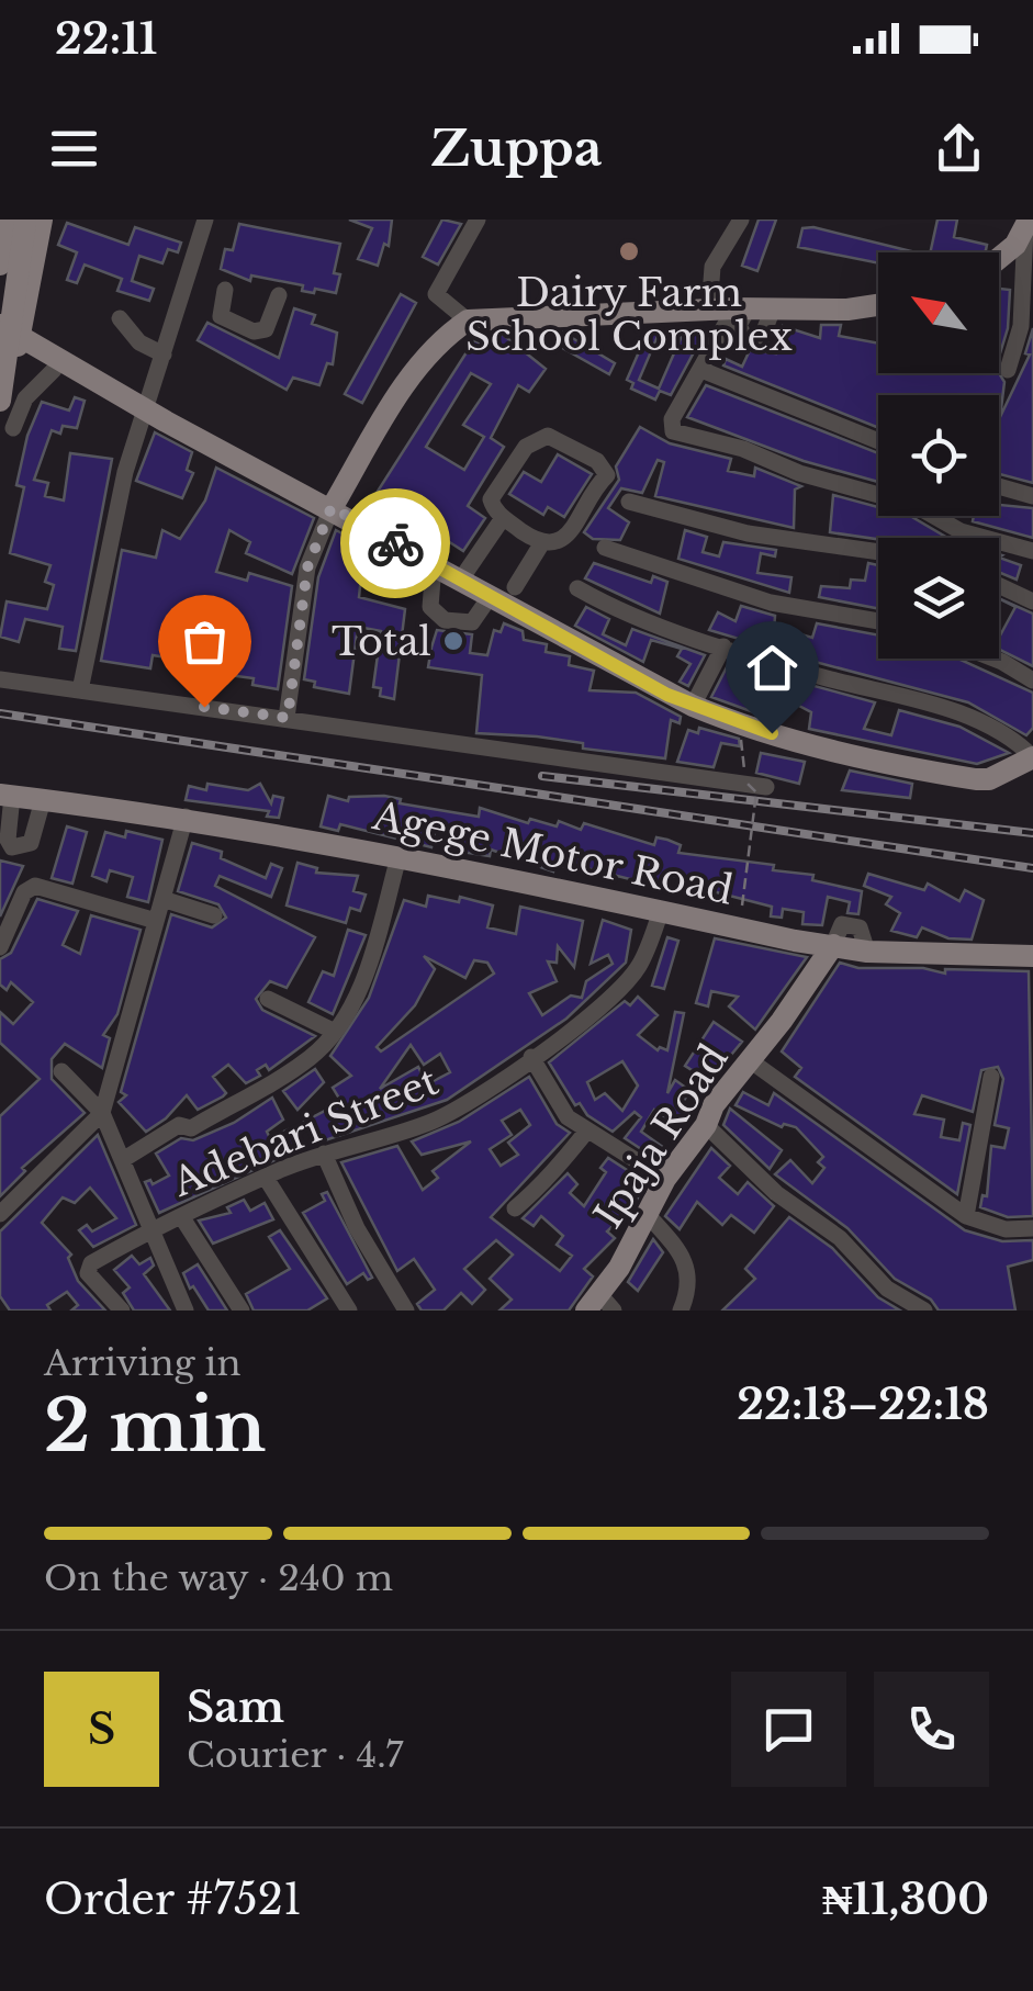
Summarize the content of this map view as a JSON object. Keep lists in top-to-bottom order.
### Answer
{
  "streets": {
    "main road": ["Agege Motor Road", "Ipaja Road"],
    "street": ["Adebari Street"]
  },
  "crossings": [
    ["Agege Motor Road", "Adebari Street"],
    ["Agege Motor Road", "Ipaja Road"]
  ],
  "places": ["Dairy Farm School Complex", "Total"],
  "north": "top left",
  "page": {
    "status": "22:11",
    "header": "Zuppa",
    "heading": ["2 min", "Arriving in", "22:13–22:18"],
    "panel": [
      "Sam",
      "Courier · 4.7",
      "Order #7521",
      "₦11,300"
    ],
    "bar": "On the way · 240 m",
    "round": "S"
  }
}
